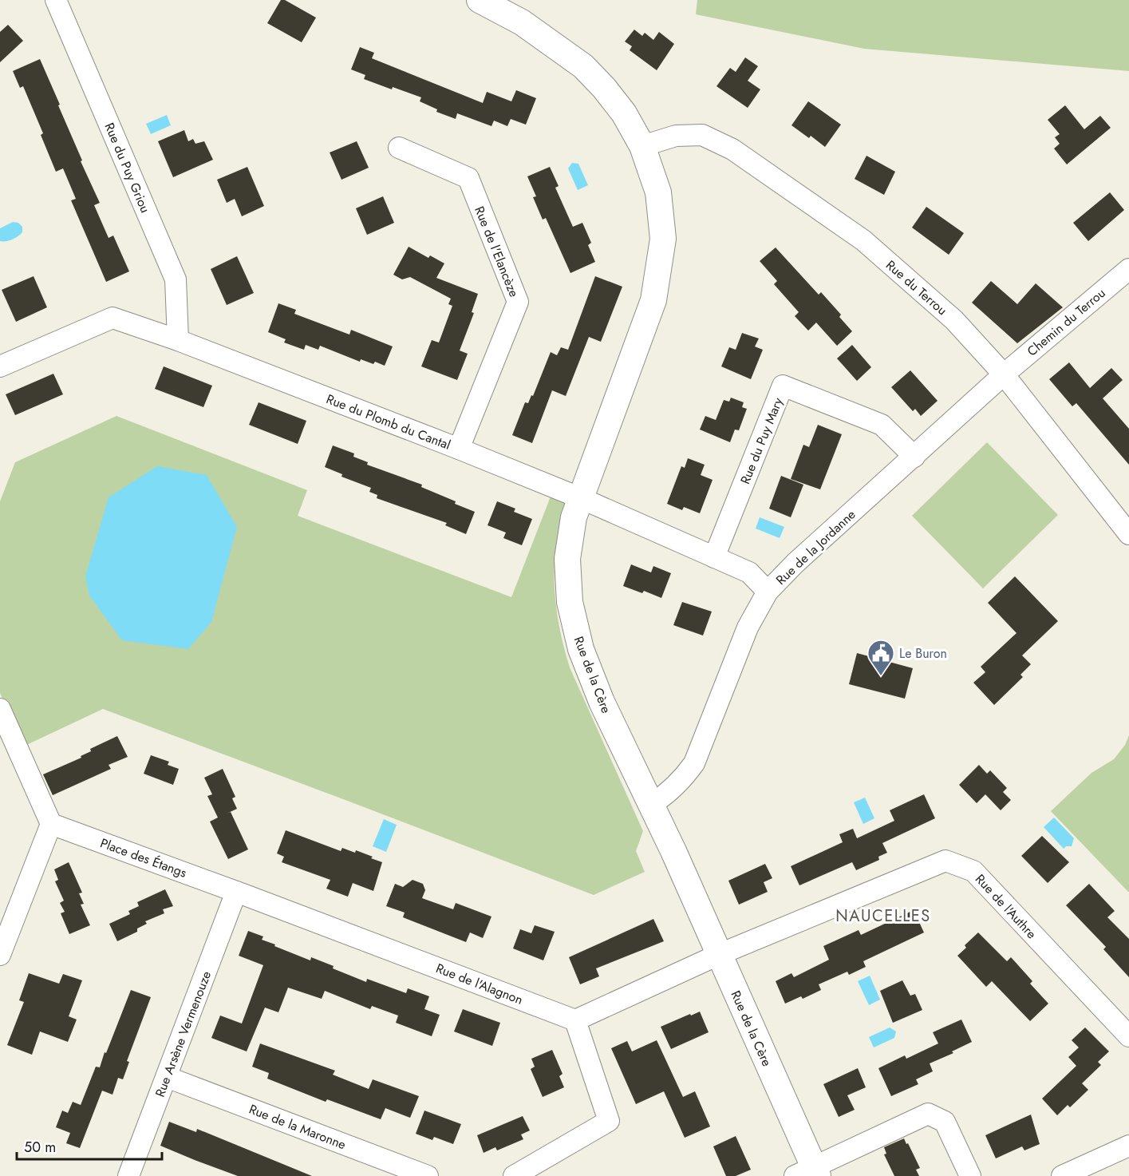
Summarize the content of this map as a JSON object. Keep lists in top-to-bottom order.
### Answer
{
  "streets": {
    "street": [
      "Rue du Puy Griou",
      "Rue de l'Elancèze",
      "Rue du Terrou",
      "Chemin du Terrou",
      "Rue du Plomb du Cantal",
      "Rue du Puy Mary",
      "Rue de la Jordanne",
      "Rue de la Cère",
      "Place des Étangs",
      "Rue de l'Authre",
      "Rue de l'Alagnon",
      "Rue Arsène Vermenouze",
      "Rue de la Maronne"
    ]
  },
  "crossings": [
    ["Rue du Puy Griou", "Rue du Plomb du Cantal"],
    ["Rue de l'Elancèze", "Rue du Plomb du Cantal"],
    ["Rue du Terrou", "Chemin du Terrou"],
    ["Rue du Terrou", "Rue de la Jordanne"],
    ["Rue du Terrou", "Rue de la Cère"],
    ["Chemin du Terrou", "Rue de la Jordanne"],
    ["Rue du Plomb du Cantal", "Rue du Puy Mary"],
    ["Rue du Plomb du Cantal", "Rue de la Jordanne"],
    ["Rue du Plomb du Cantal", "Rue de la Cère"],
    ["Rue du Puy Mary", "Rue de la Jordanne"],
    ["Rue de la Jordanne", "Rue de la Cère"],
    ["Rue de la Cère", "Rue de l'Authre"],
    ["Place des Étangs", "Rue de l'Alagnon"],
    ["Place des Étangs", "Rue Arsène Vermenouze"],
    ["Rue de l'Alagnon", "Rue Arsène Vermenouze"],
    ["Rue Arsène Vermenouze", "Rue de la Maronne"]
  ],
  "districts": ["NAUCELLES"],
  "places": {
    "public building": ["Le Buron"]
  },
  "scale_bar": "50 m"
}
